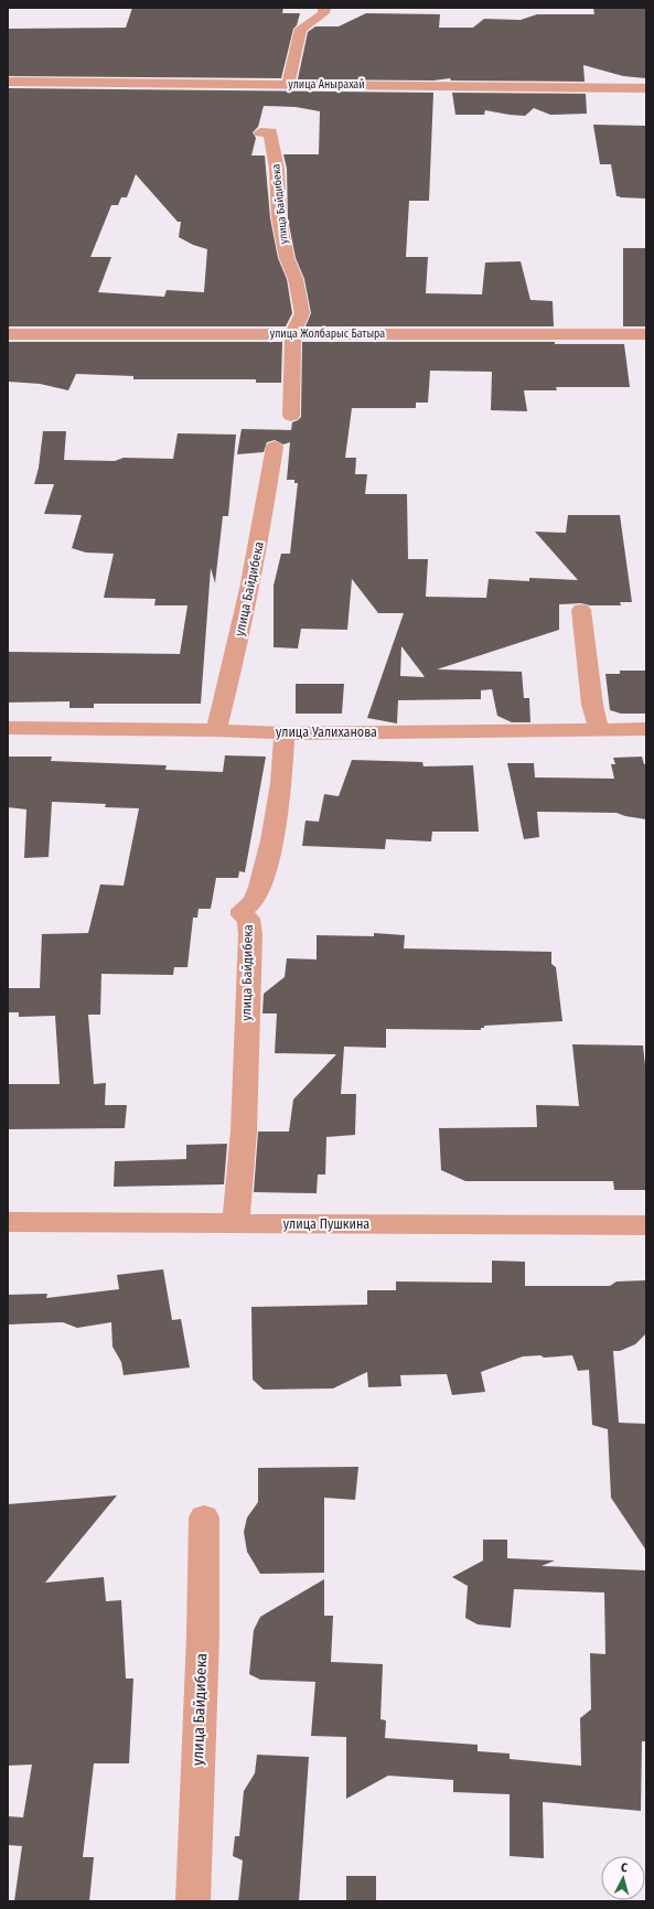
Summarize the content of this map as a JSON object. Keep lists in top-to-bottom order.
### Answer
{
  "streets": {
    "street": [
      "улица Анырахай",
      "улица Байдибека",
      "улица Жолбарыс Батыра",
      "улица Уалиханова",
      "улица Пушкина"
    ]
  },
  "crossings": [
    ["улица Байдибека", "улица Жолбарыс Батыра"],
    ["улица Байдибека", "улица Уалиханова"],
    ["улица Байдибека", "улица Пушкина"]
  ],
  "north": "top"
}
